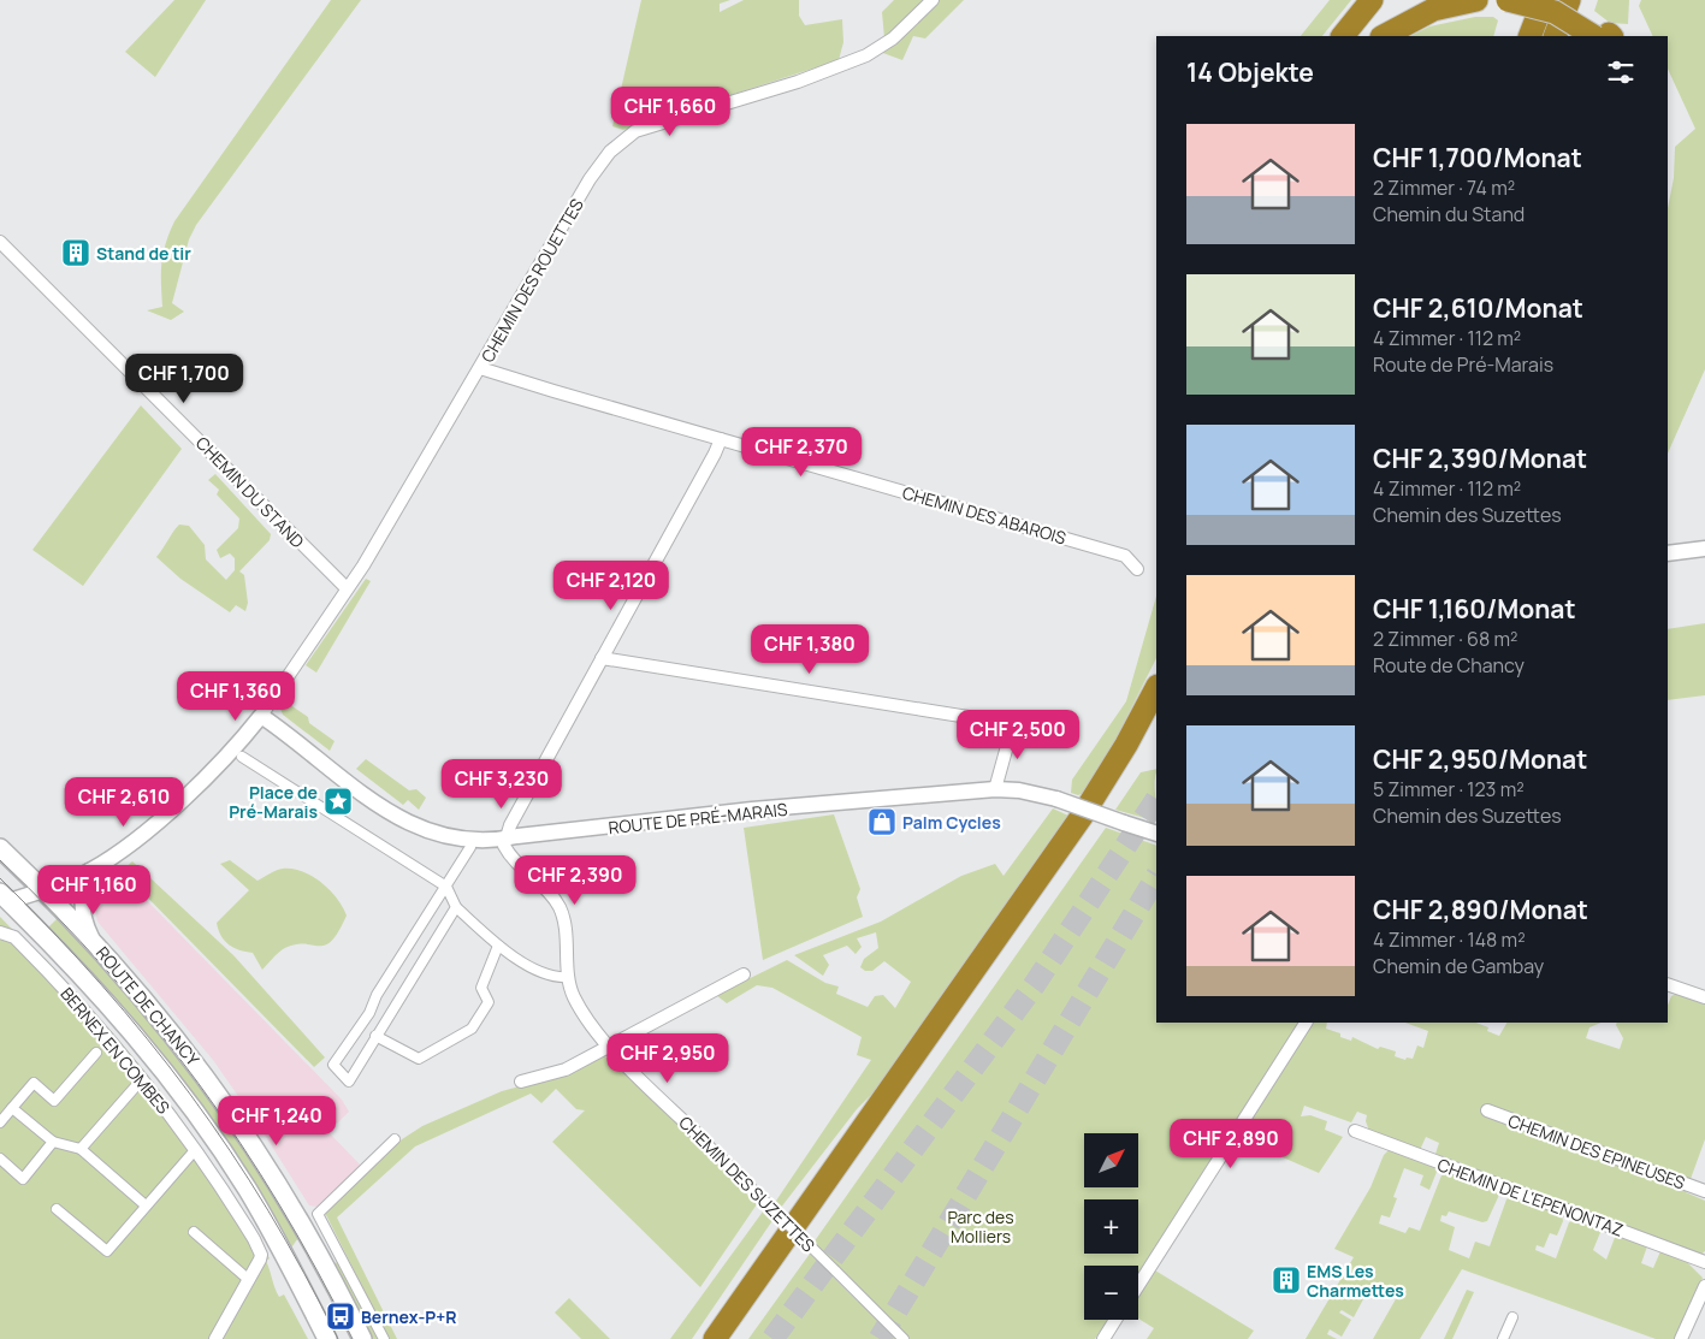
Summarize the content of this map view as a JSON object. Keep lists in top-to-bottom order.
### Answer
{
  "streets": {
    "main road": ["ROUTE DE CHANCY"],
    "street": [
      "CHEMIN DES ROUETTES",
      "CHEMIN DU STAND",
      "CHEMIN DES ABAROIS",
      "ROUTE DE PRÉ-MARAIS",
      "BERNEX EN COMBES",
      "CHEMIN DES EPINEUSES",
      "CHEMIN DES SUZETTES",
      "CHEMIN DE L'EPENONTAZ"
    ]
  },
  "crossings": [
    ["CHEMIN DES ROUETTES", "CHEMIN DU STAND"],
    ["CHEMIN DES ROUETTES", "CHEMIN DES ABAROIS"],
    ["CHEMIN DES ROUETTES", "ROUTE DE PRÉ-MARAIS"],
    ["ROUTE DE PRÉ-MARAIS", "CHEMIN DES SUZETTES"]
  ],
  "parks": ["Parc des Molliers"],
  "places": {
    "building": ["Stand de tir", "EMS Les Charmettes"],
    "place": ["Place de Pré-Marais"],
    "shop": ["Palm Cycles"],
    "bus stop": ["Bernex-P+R"]
  },
  "north": "top right",
  "page": {
    "heading": "14 Objekte",
    "price": [
      "CHF 1,660",
      "CHF 1,700",
      "CHF 2,370",
      "CHF 2,120",
      "CHF 1,380",
      "CHF 1,360",
      "CHF 2,500",
      "CHF 3,230",
      "CHF 2,610",
      "CHF 2,390",
      "CHF 1,160",
      "CHF 2,950",
      "CHF 1,240",
      "CHF 2,890"
    ],
    "list": [
      {
        "name": "CHF 1,700/Monat",
        "note": "2 Zimmer · 74 m² · Chemin du Stand"
      },
      {
        "name": "CHF 2,610/Monat",
        "note": "4 Zimmer · 112 m² · Route de Pré-Marais"
      },
      {
        "name": "CHF 2,390/Monat",
        "note": "4 Zimmer · 112 m² · Chemin des Suzettes"
      },
      {
        "name": "CHF 1,160/Monat",
        "note": "2 Zimmer · 68 m² · Route de Chancy"
      },
      {
        "name": "CHF 2,950/Monat",
        "note": "5 Zimmer · 123 m² · Chemin des Suzettes"
      },
      {
        "name": "CHF 2,890/Monat",
        "note": "4 Zimmer · 148 m² · Chemin de Gambay"
      }
    ],
    "map_buttons": ["+", "−"]
  }
}
